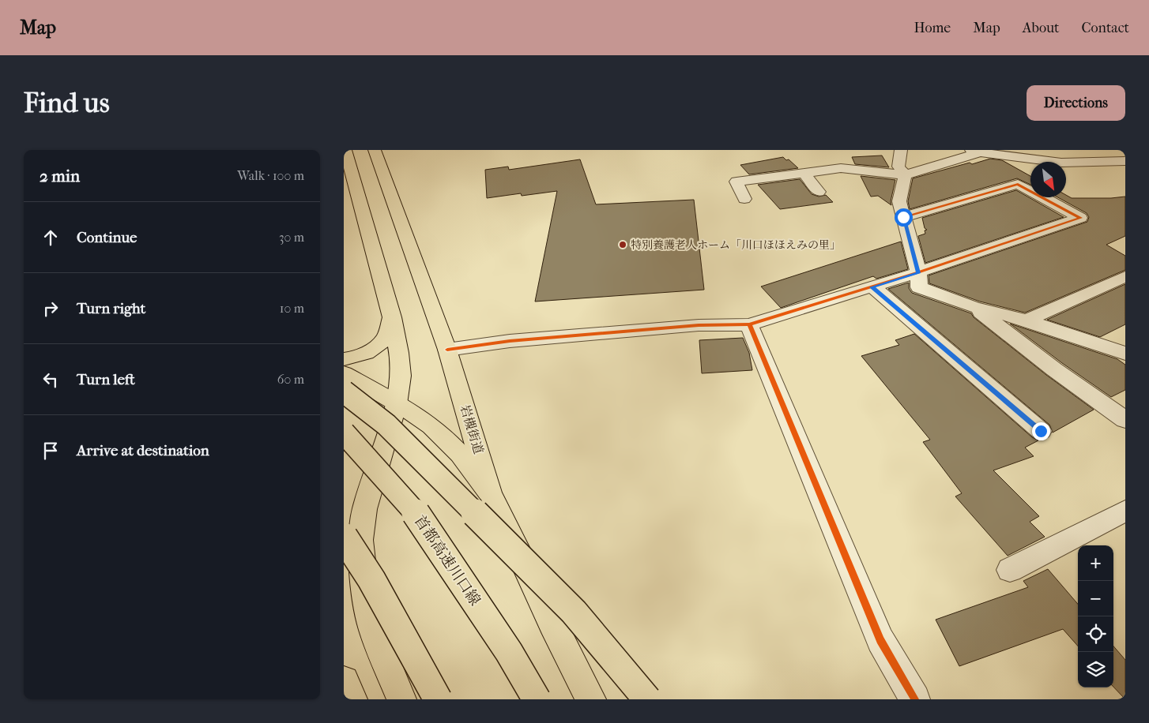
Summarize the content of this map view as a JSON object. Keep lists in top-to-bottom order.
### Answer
{
  "streets": {
    "main road": ["岩槻街道", "首都高速川口線"]
  },
  "places": ["特別養護老人ホーム「川口ほほえみの里」"],
  "north": "bottom right",
  "page": {
    "header": "Map",
    "nav": [
      "Home",
      "Map",
      "About",
      "Contact"
    ],
    "buttons": "Directions",
    "title": "Find us",
    "heading": ["2 min", "Walk · 100 m"],
    "list": [
      ["Continue", "30 m"],
      ["Turn right", "10 m"],
      ["Turn left", "60 m"],
      "Arrive at destination"
    ],
    "map_buttons": ["+", "−"]
  }
}
